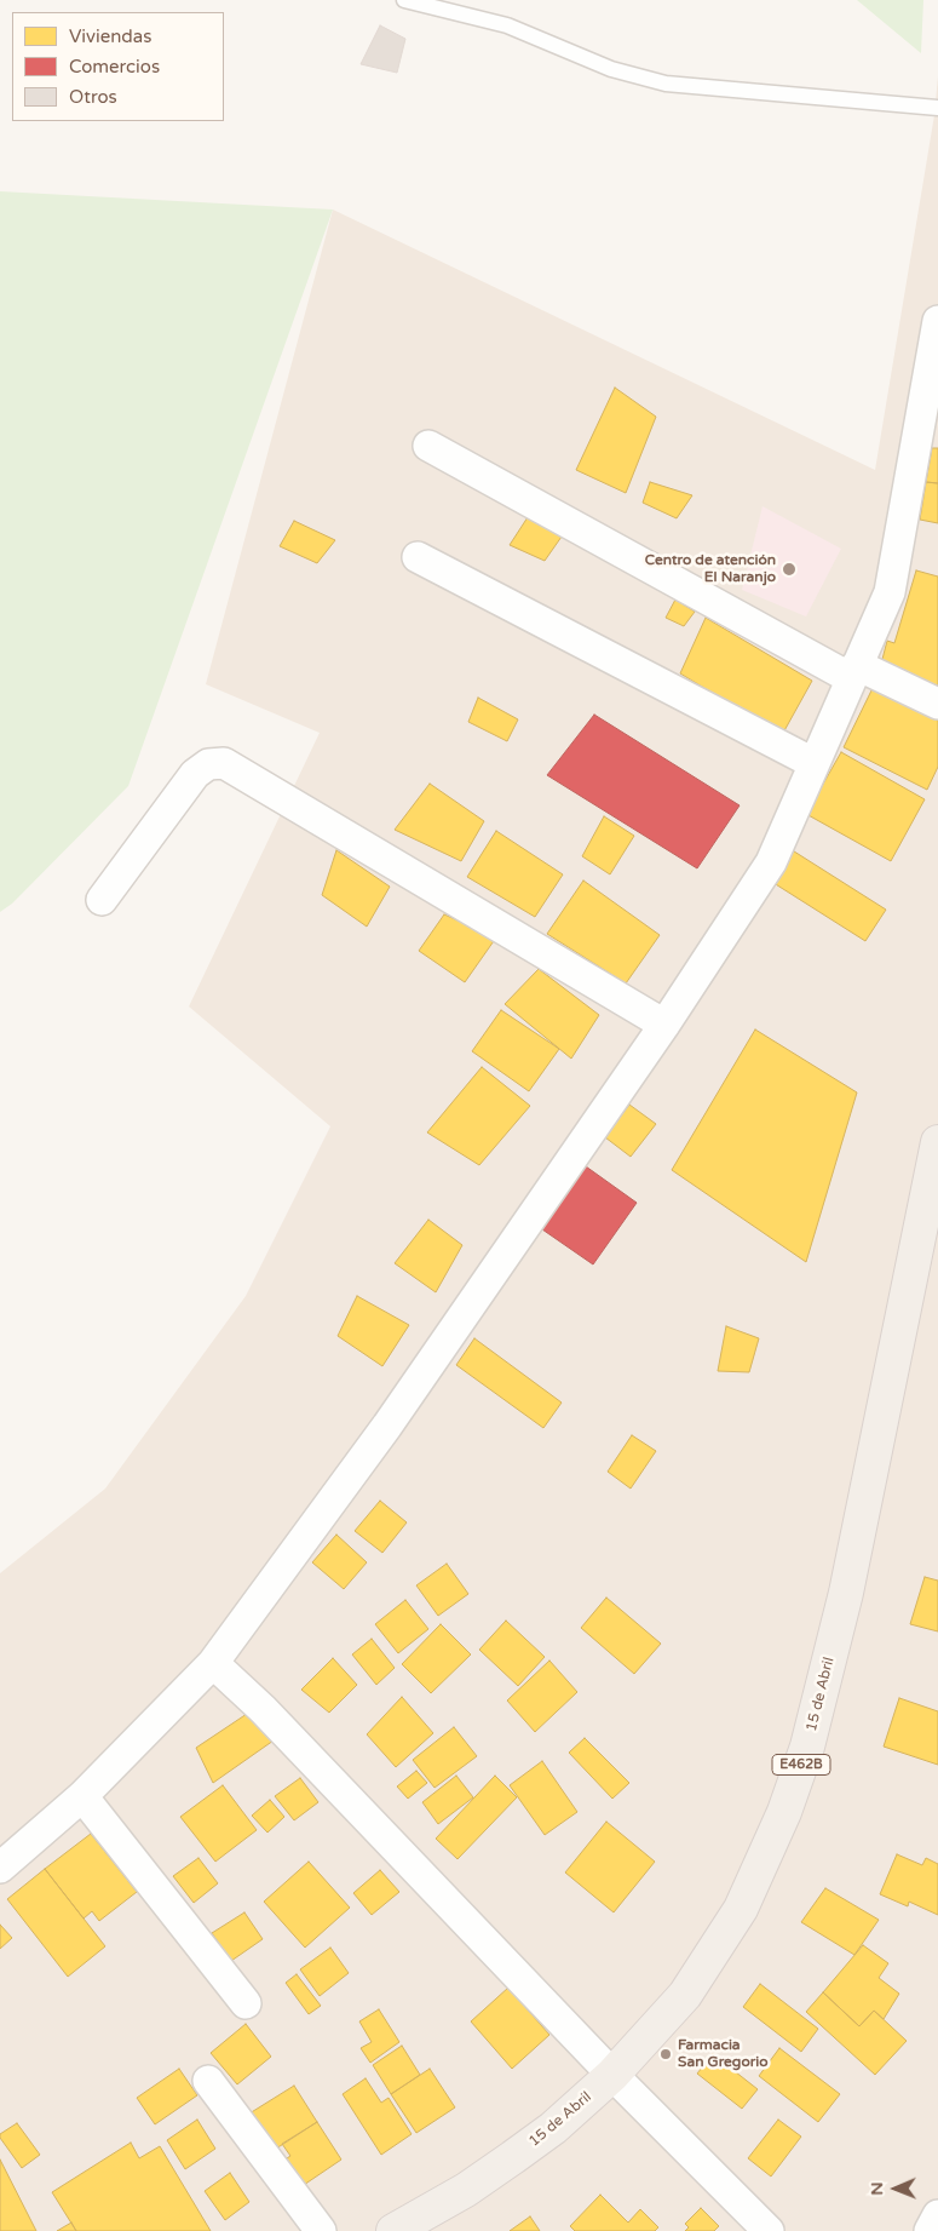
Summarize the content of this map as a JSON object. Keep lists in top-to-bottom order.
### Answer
{
  "streets": {
    "main road": ["15 de Abril", "E462B"]
  },
  "places": ["Centro de atención El Naranjo", "Farmacia San Gregorio"],
  "legend": ["Viviendas", "Comercios", "Otros"],
  "north": "left"
}
